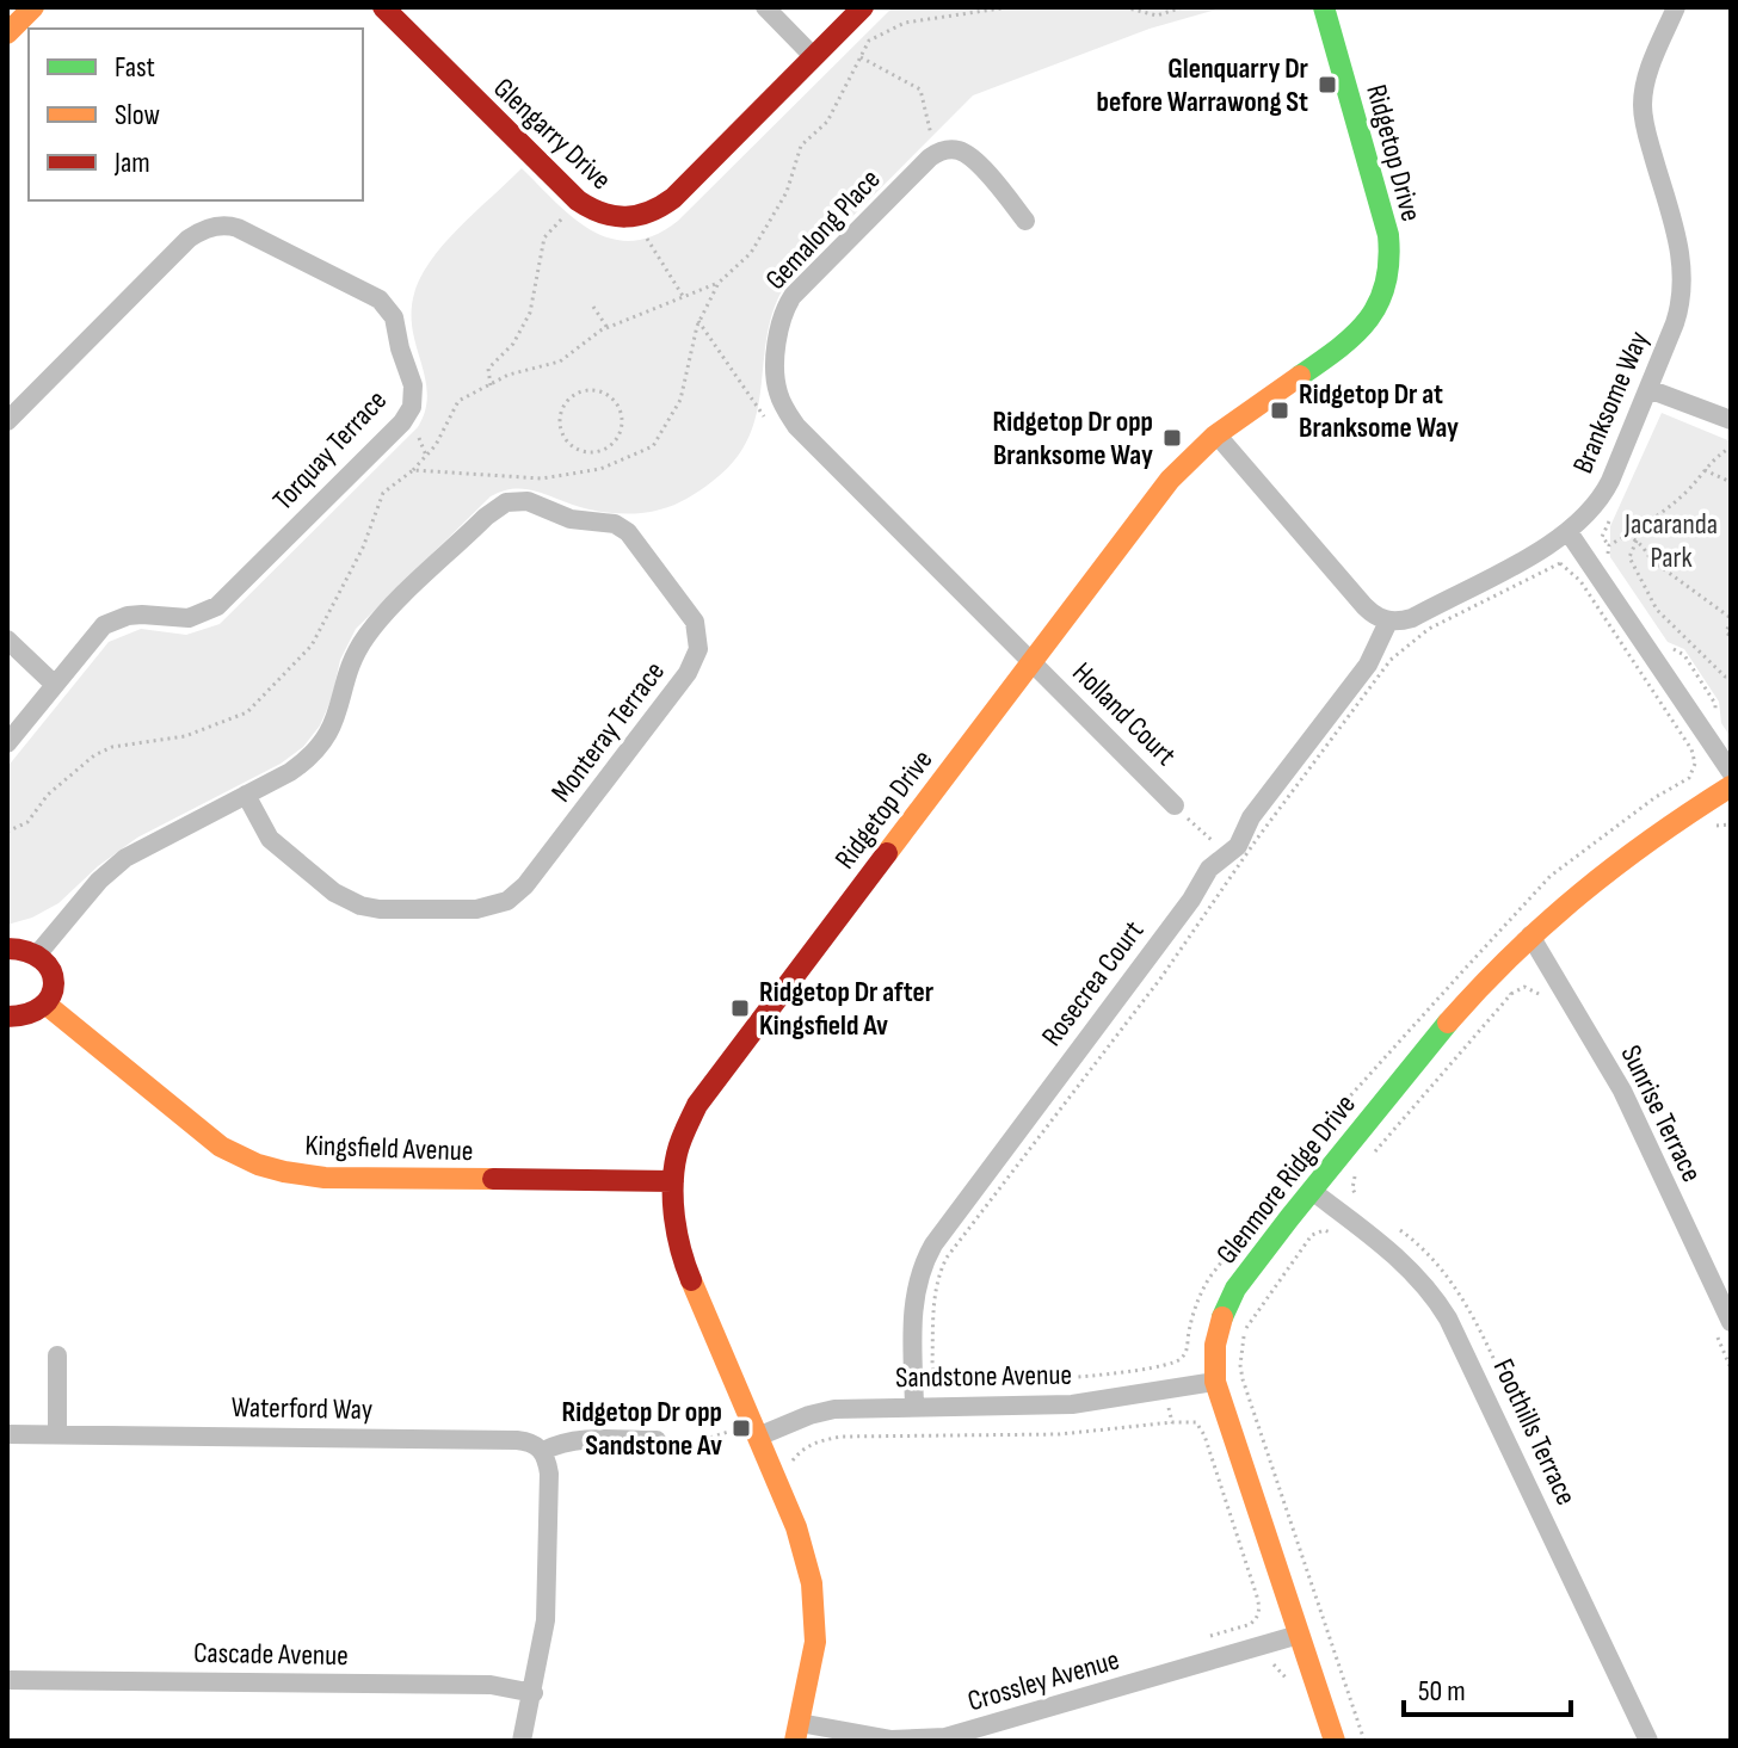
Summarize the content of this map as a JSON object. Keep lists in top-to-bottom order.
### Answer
{
  "streets": {
    "street": [
      "Glengarry Drive",
      "Ridgetop Drive",
      "Gemalong Place",
      "Branksome Way",
      "Torquay Terrace",
      "Holland Court",
      "Monteray Terrace",
      "Rosecrea Court",
      "Sunrise Terrace",
      "Kingsfield Avenue",
      "Glenmore Ridge Drive",
      "Sandstone Avenue",
      "Waterford Way",
      "Foothills Terrace",
      "Cascade Avenue",
      "Crossley Avenue"
    ]
  },
  "crossings": [
    ["Ridgetop Drive", "Holland Court"],
    ["Ridgetop Drive", "Kingsfield Avenue"],
    ["Ridgetop Drive", "Sandstone Avenue"],
    ["Ridgetop Drive", "Crossley Avenue"],
    ["Branksome Way", "Rosecrea Court"],
    ["Rosecrea Court", "Sandstone Avenue"],
    ["Sunrise Terrace", "Glenmore Ridge Drive"],
    ["Glenmore Ridge Drive", "Sandstone Avenue"],
    ["Glenmore Ridge Drive", "Foothills Terrace"],
    ["Glenmore Ridge Drive", "Crossley Avenue"]
  ],
  "parks": ["Jacaranda Park"],
  "places": {
    "transit": [
      "Glenquarry Dr before Warrawong St",
      "Ridgetop Dr at Branksome Way",
      "Ridgetop Dr opp Branksome Way",
      "Ridgetop Dr after Kingsfield Av",
      "Ridgetop Dr opp Sandstone Av"
    ]
  },
  "legend": ["Fast", "Slow", "Jam"],
  "scale_bar": "50 m"
}
